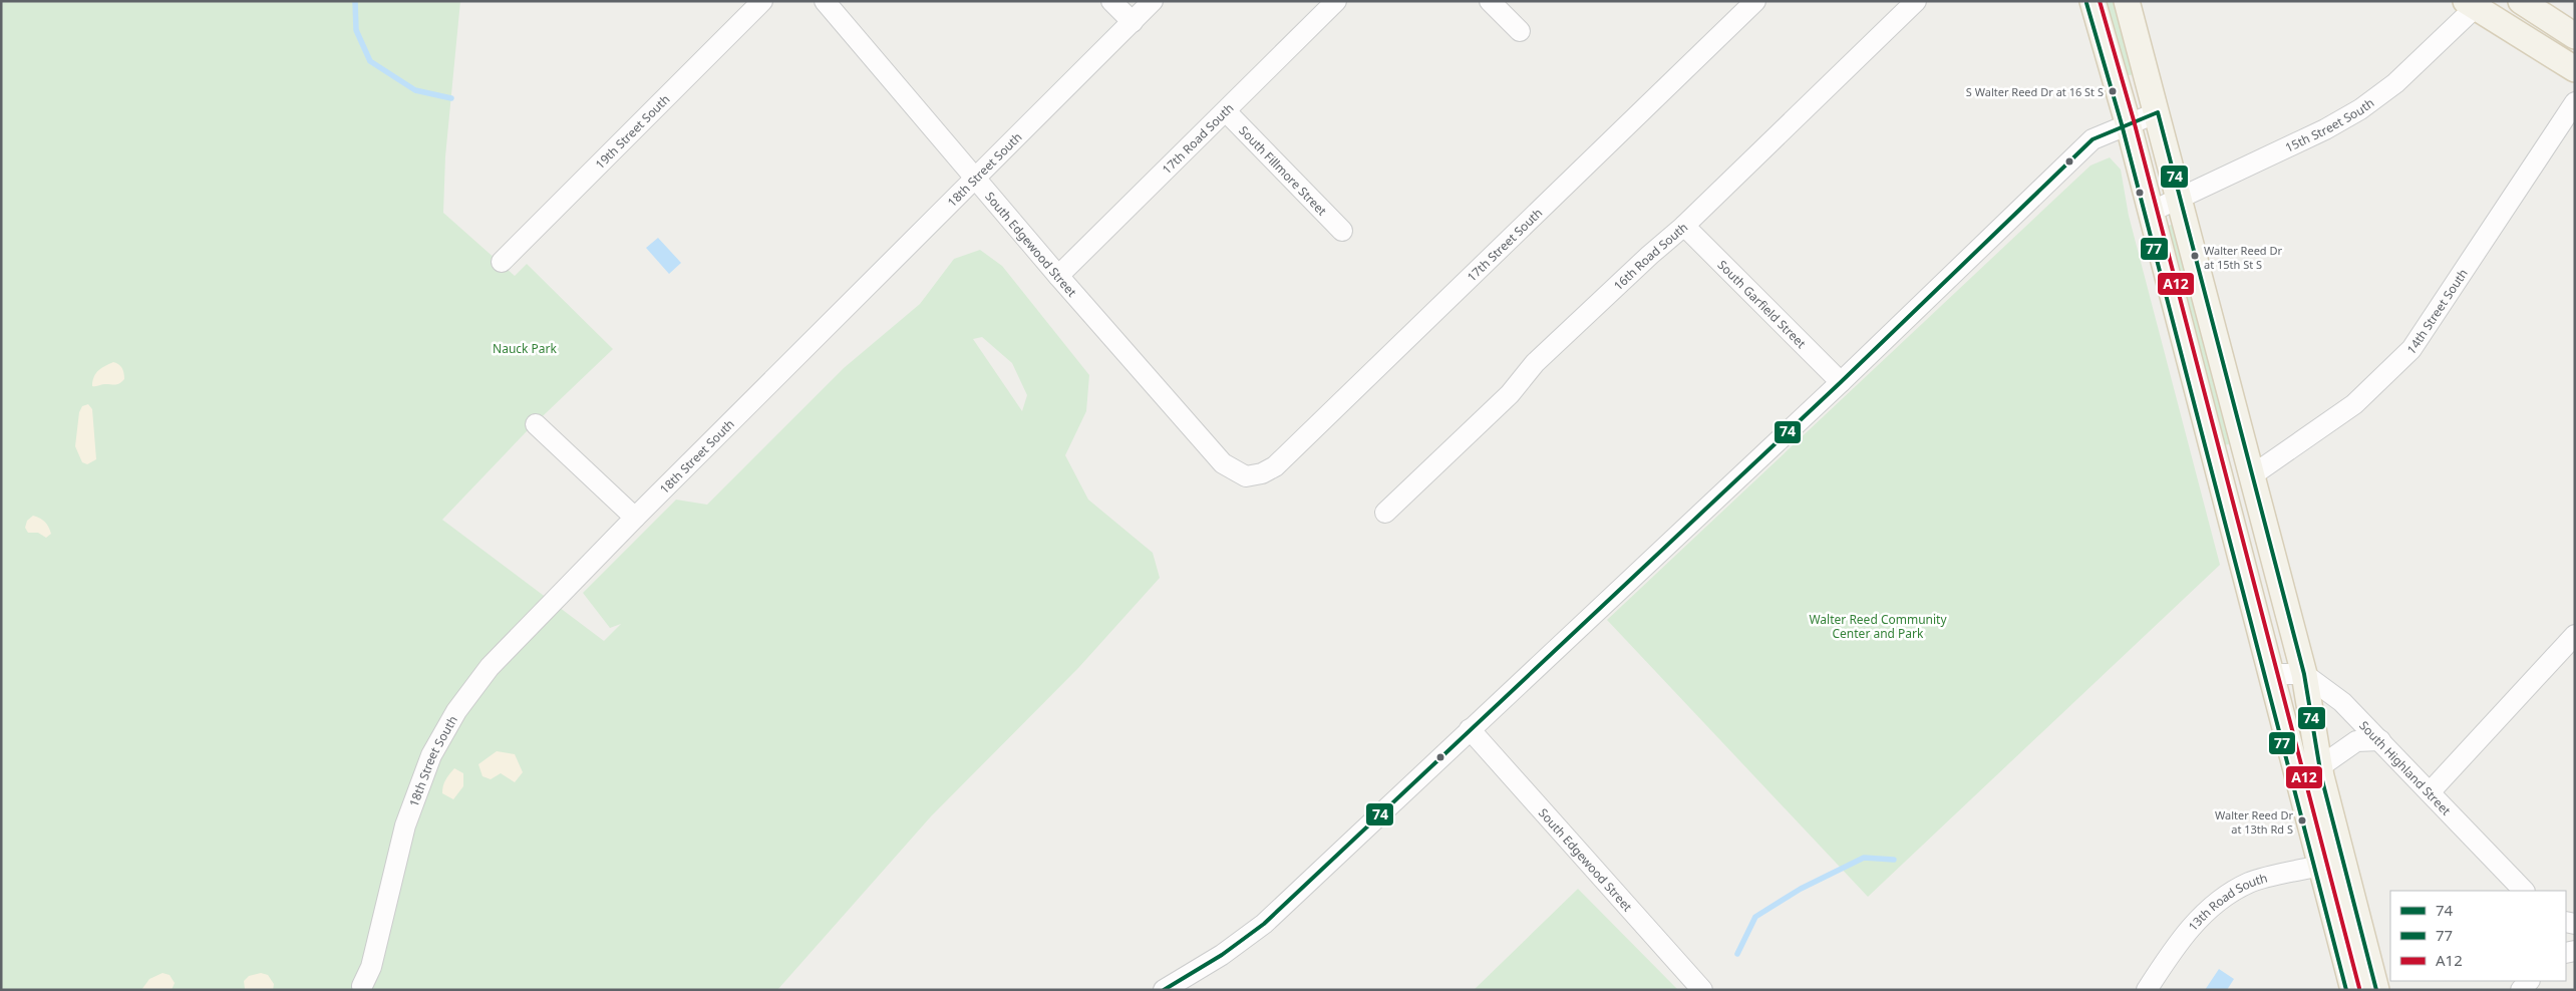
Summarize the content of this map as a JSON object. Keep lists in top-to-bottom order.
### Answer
{
  "streets": {
    "street": [
      "15th Street South",
      "19th Street South",
      "17th Road South",
      "18th Street South",
      "South Fillmore Street",
      "South Edgewood Street",
      "17th Street South",
      "16th Road South",
      "South Garfield Street",
      "14th Street South",
      "South Highland Street",
      "13th Road South"
    ]
  },
  "crossings": [
    ["17th Road South", "South Fillmore Street"],
    ["17th Road South", "South Edgewood Street"],
    ["18th Street South", "South Edgewood Street"],
    ["South Edgewood Street", "17th Street South"],
    ["16th Road South", "South Garfield Street"]
  ],
  "parks": ["Nauck Park", "Walter Reed Community Center and Park"],
  "places": ["S Walter Reed Dr at 16 St S", "Walter Reed Dr at 15th St S", "Walter Reed Dr at 13th Rd S"],
  "lines": ["transit line A12", "transit line 77", "transit line 74"],
  "legend": ["74", "77", "A12"]
}
